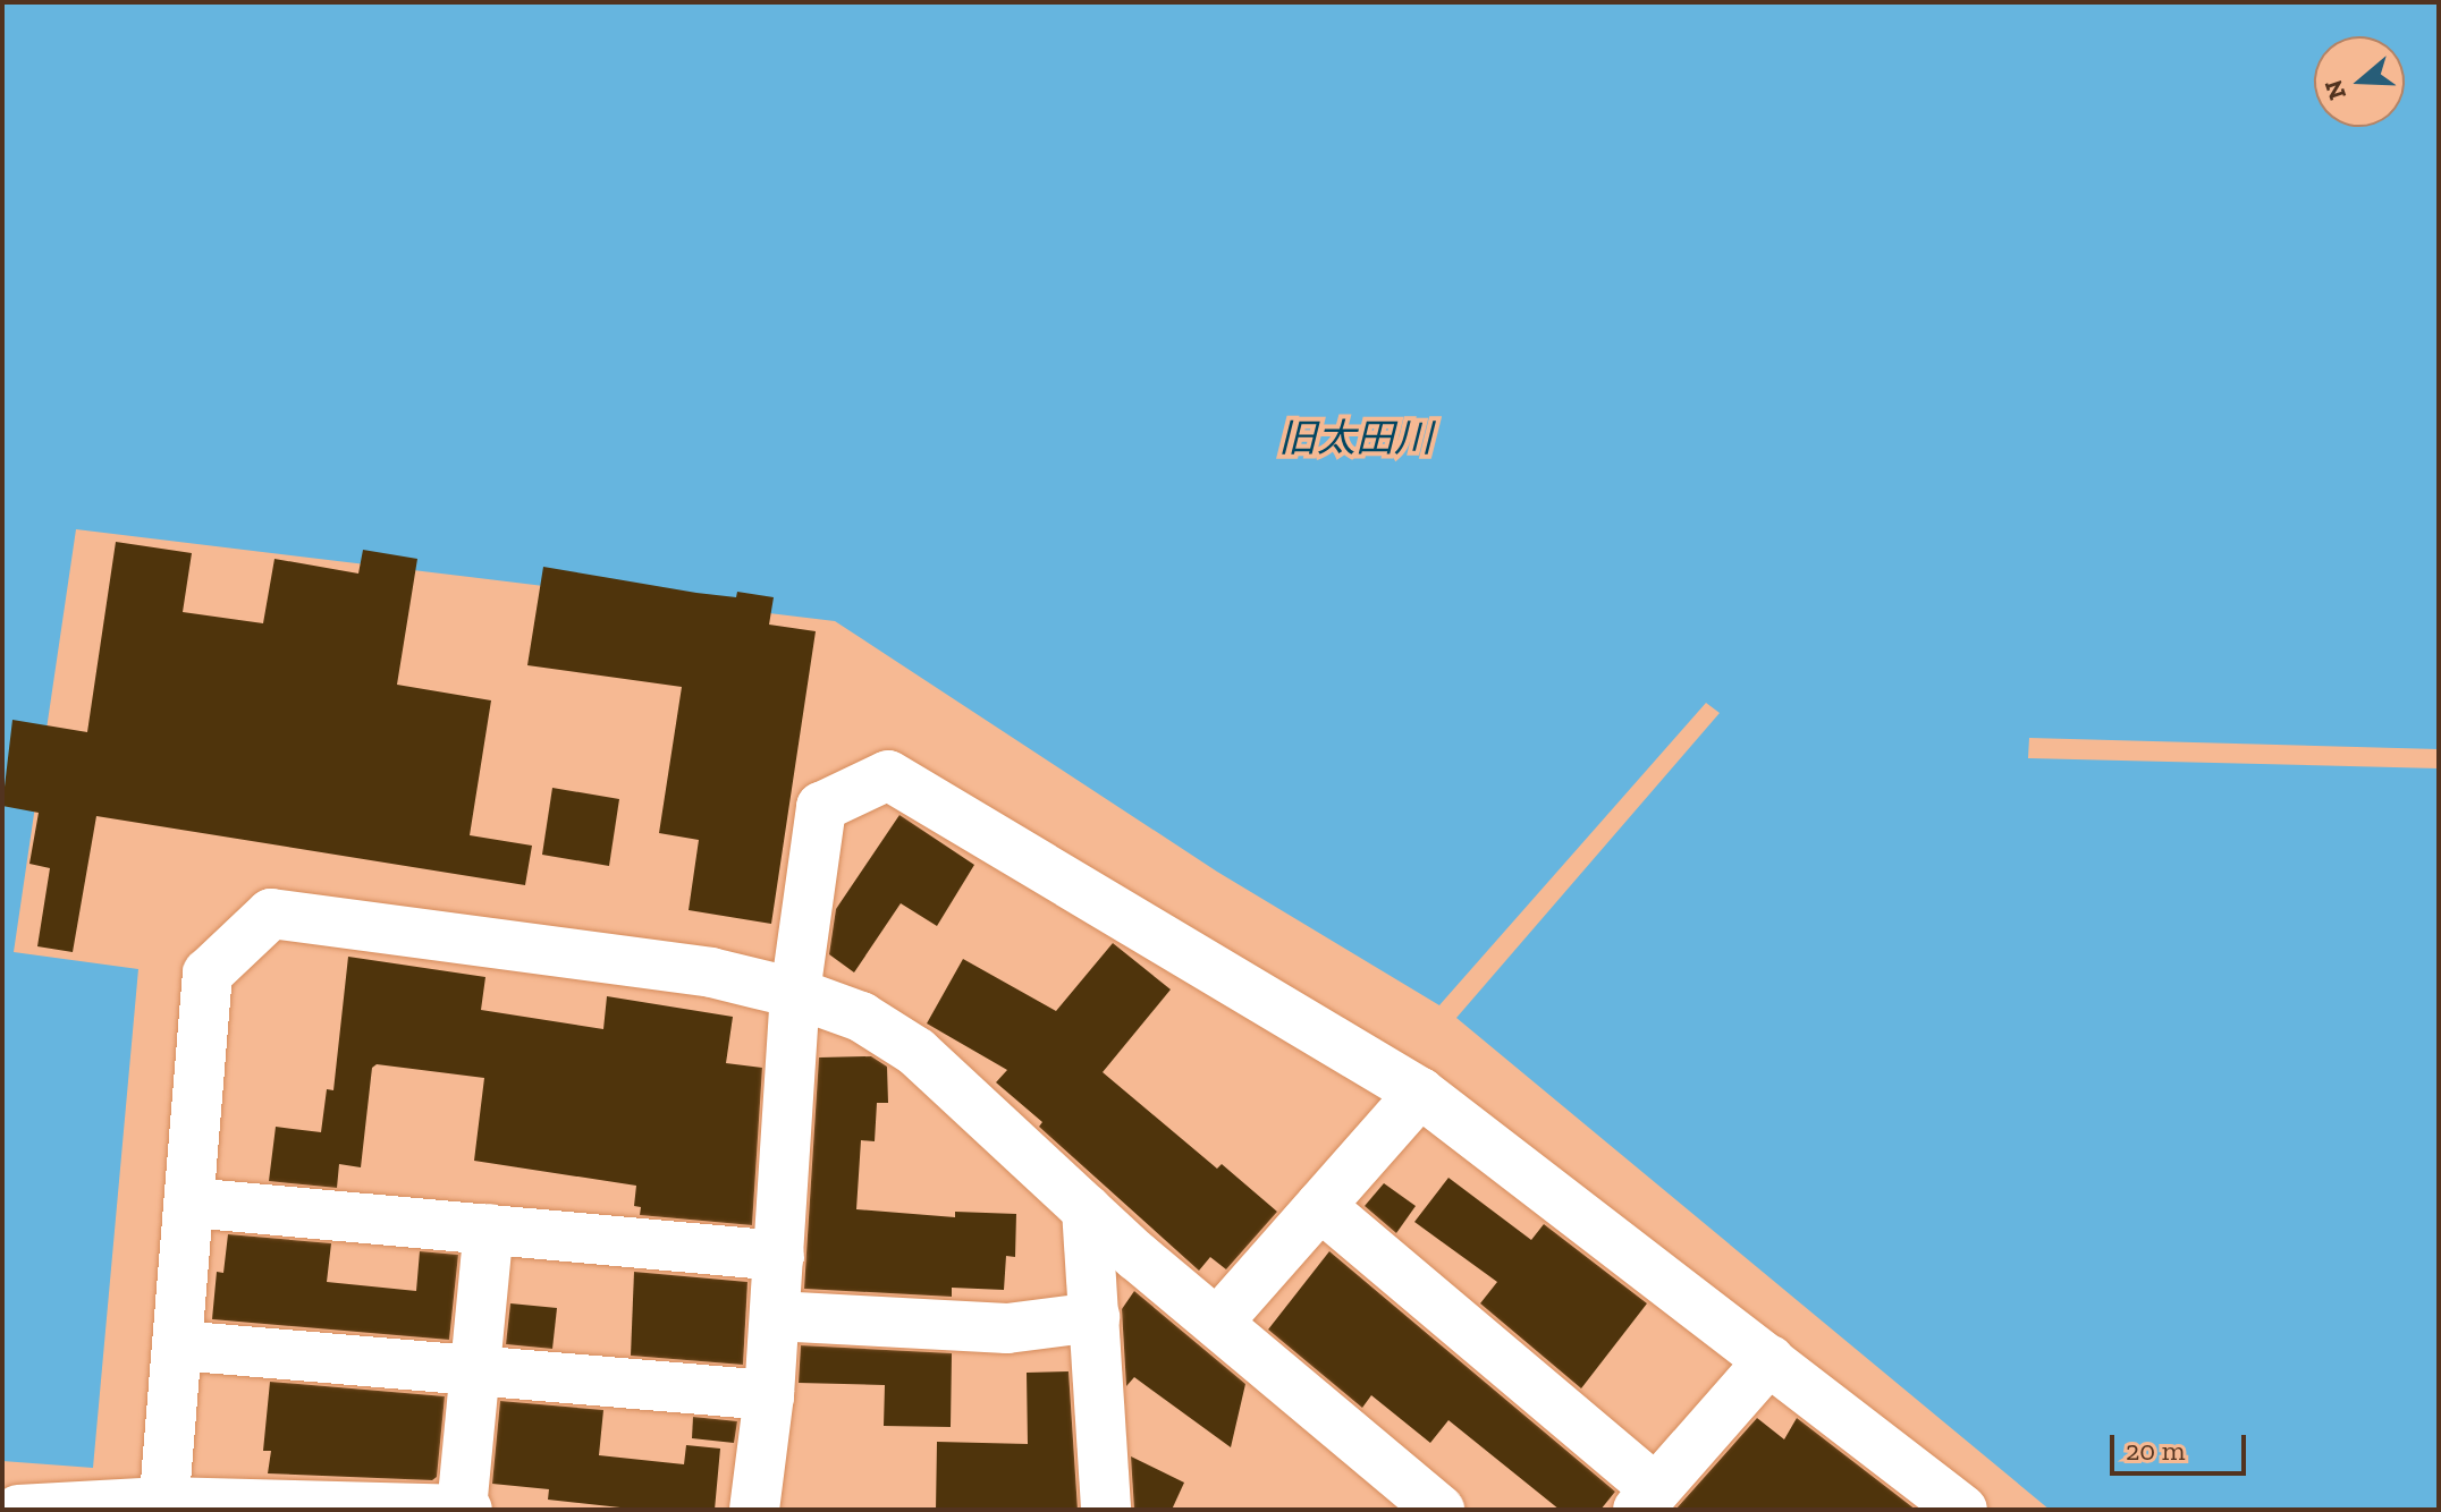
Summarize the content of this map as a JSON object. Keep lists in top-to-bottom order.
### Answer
{
  "water": ["旧太田川"],
  "scale_bar": "20 m",
  "north": "left"
}
